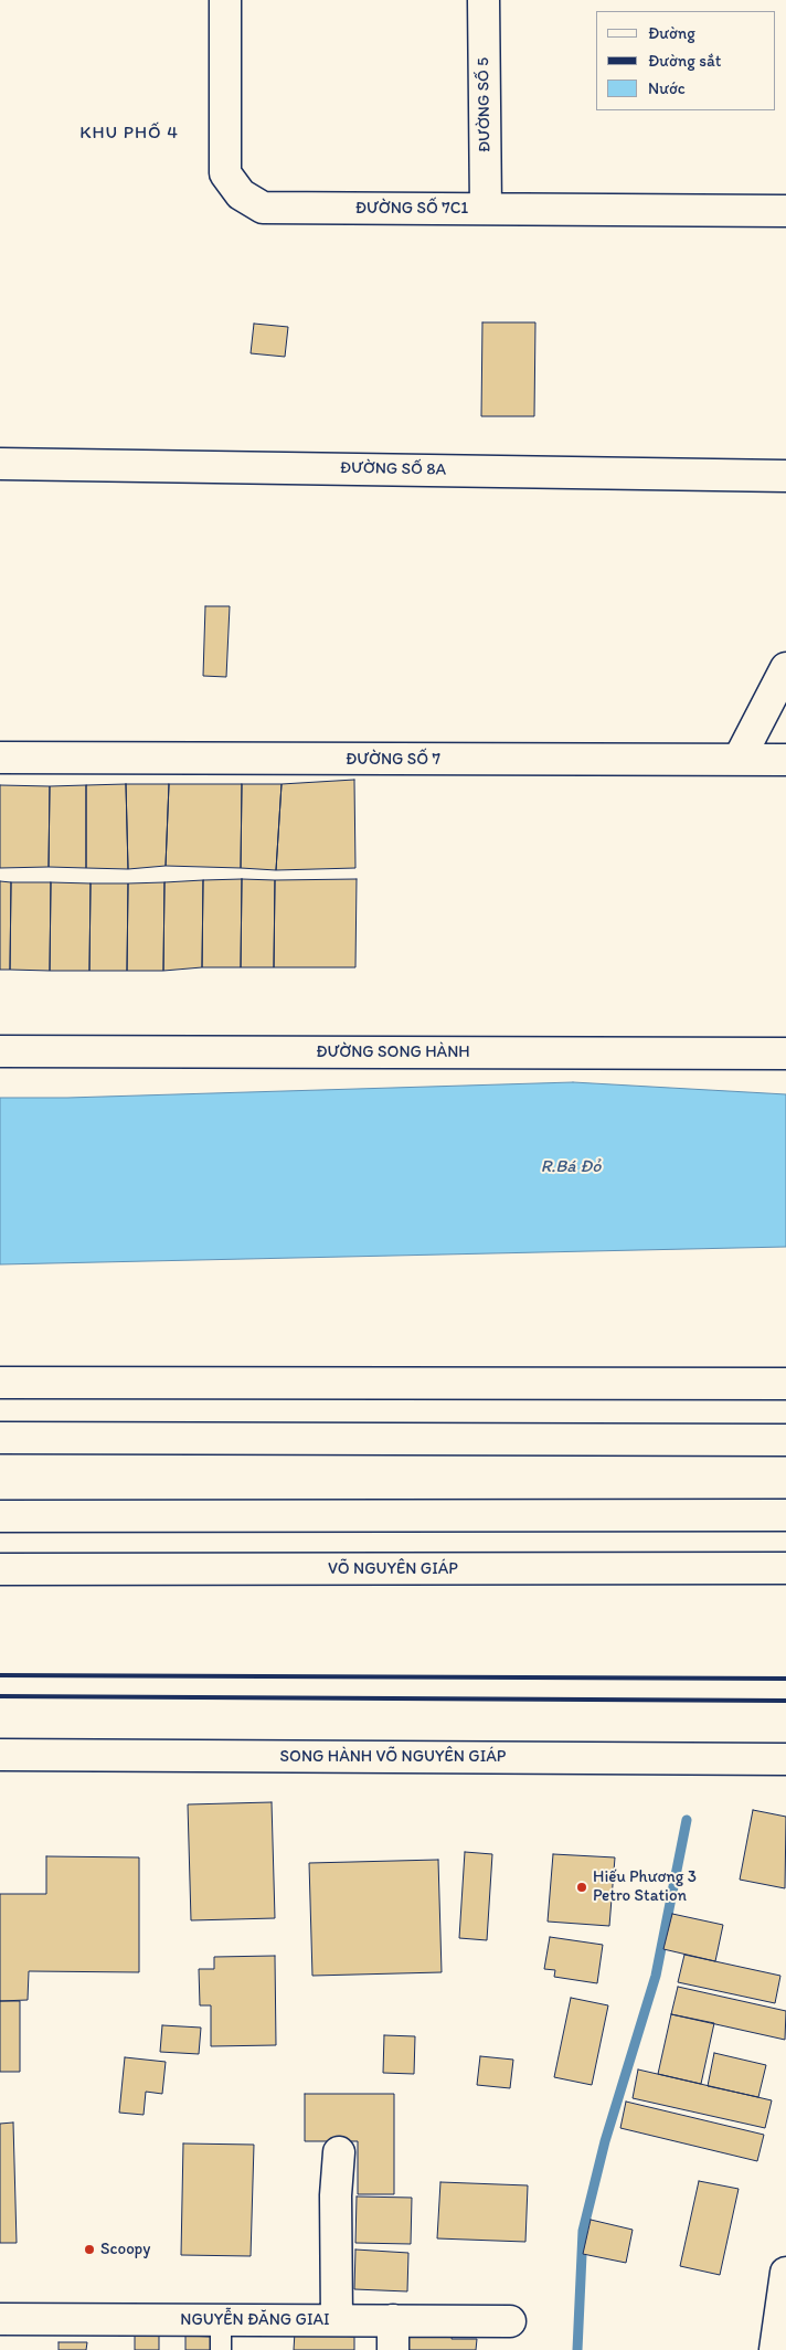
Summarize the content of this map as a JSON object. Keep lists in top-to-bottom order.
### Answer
{
  "streets": {
    "main road": [
      "ĐƯỜNG SỐ 5",
      "ĐƯỜNG SỐ 7C1",
      "ĐƯỜNG SỐ 8A",
      "ĐƯỜNG SỐ 7",
      "ĐƯỜNG SONG HÀNH",
      "VÕ NGUYÊN GIÁP",
      "SONG HÀNH VÕ NGUYÊN GIÁP",
      "NGUYỄN ĐĂNG GIAI"
    ]
  },
  "crossings": [
    ["ĐƯỜNG SỐ 5", "ĐƯỜNG SỐ 7C1"]
  ],
  "districts": ["KHU PHỐ 4"],
  "water": ["R.Bá Đỏ"],
  "places": ["Hiếu Phương 3 Petro Station", "Scoopy"],
  "legend": ["Đường", "Đường sắt", "Nước"]
}
